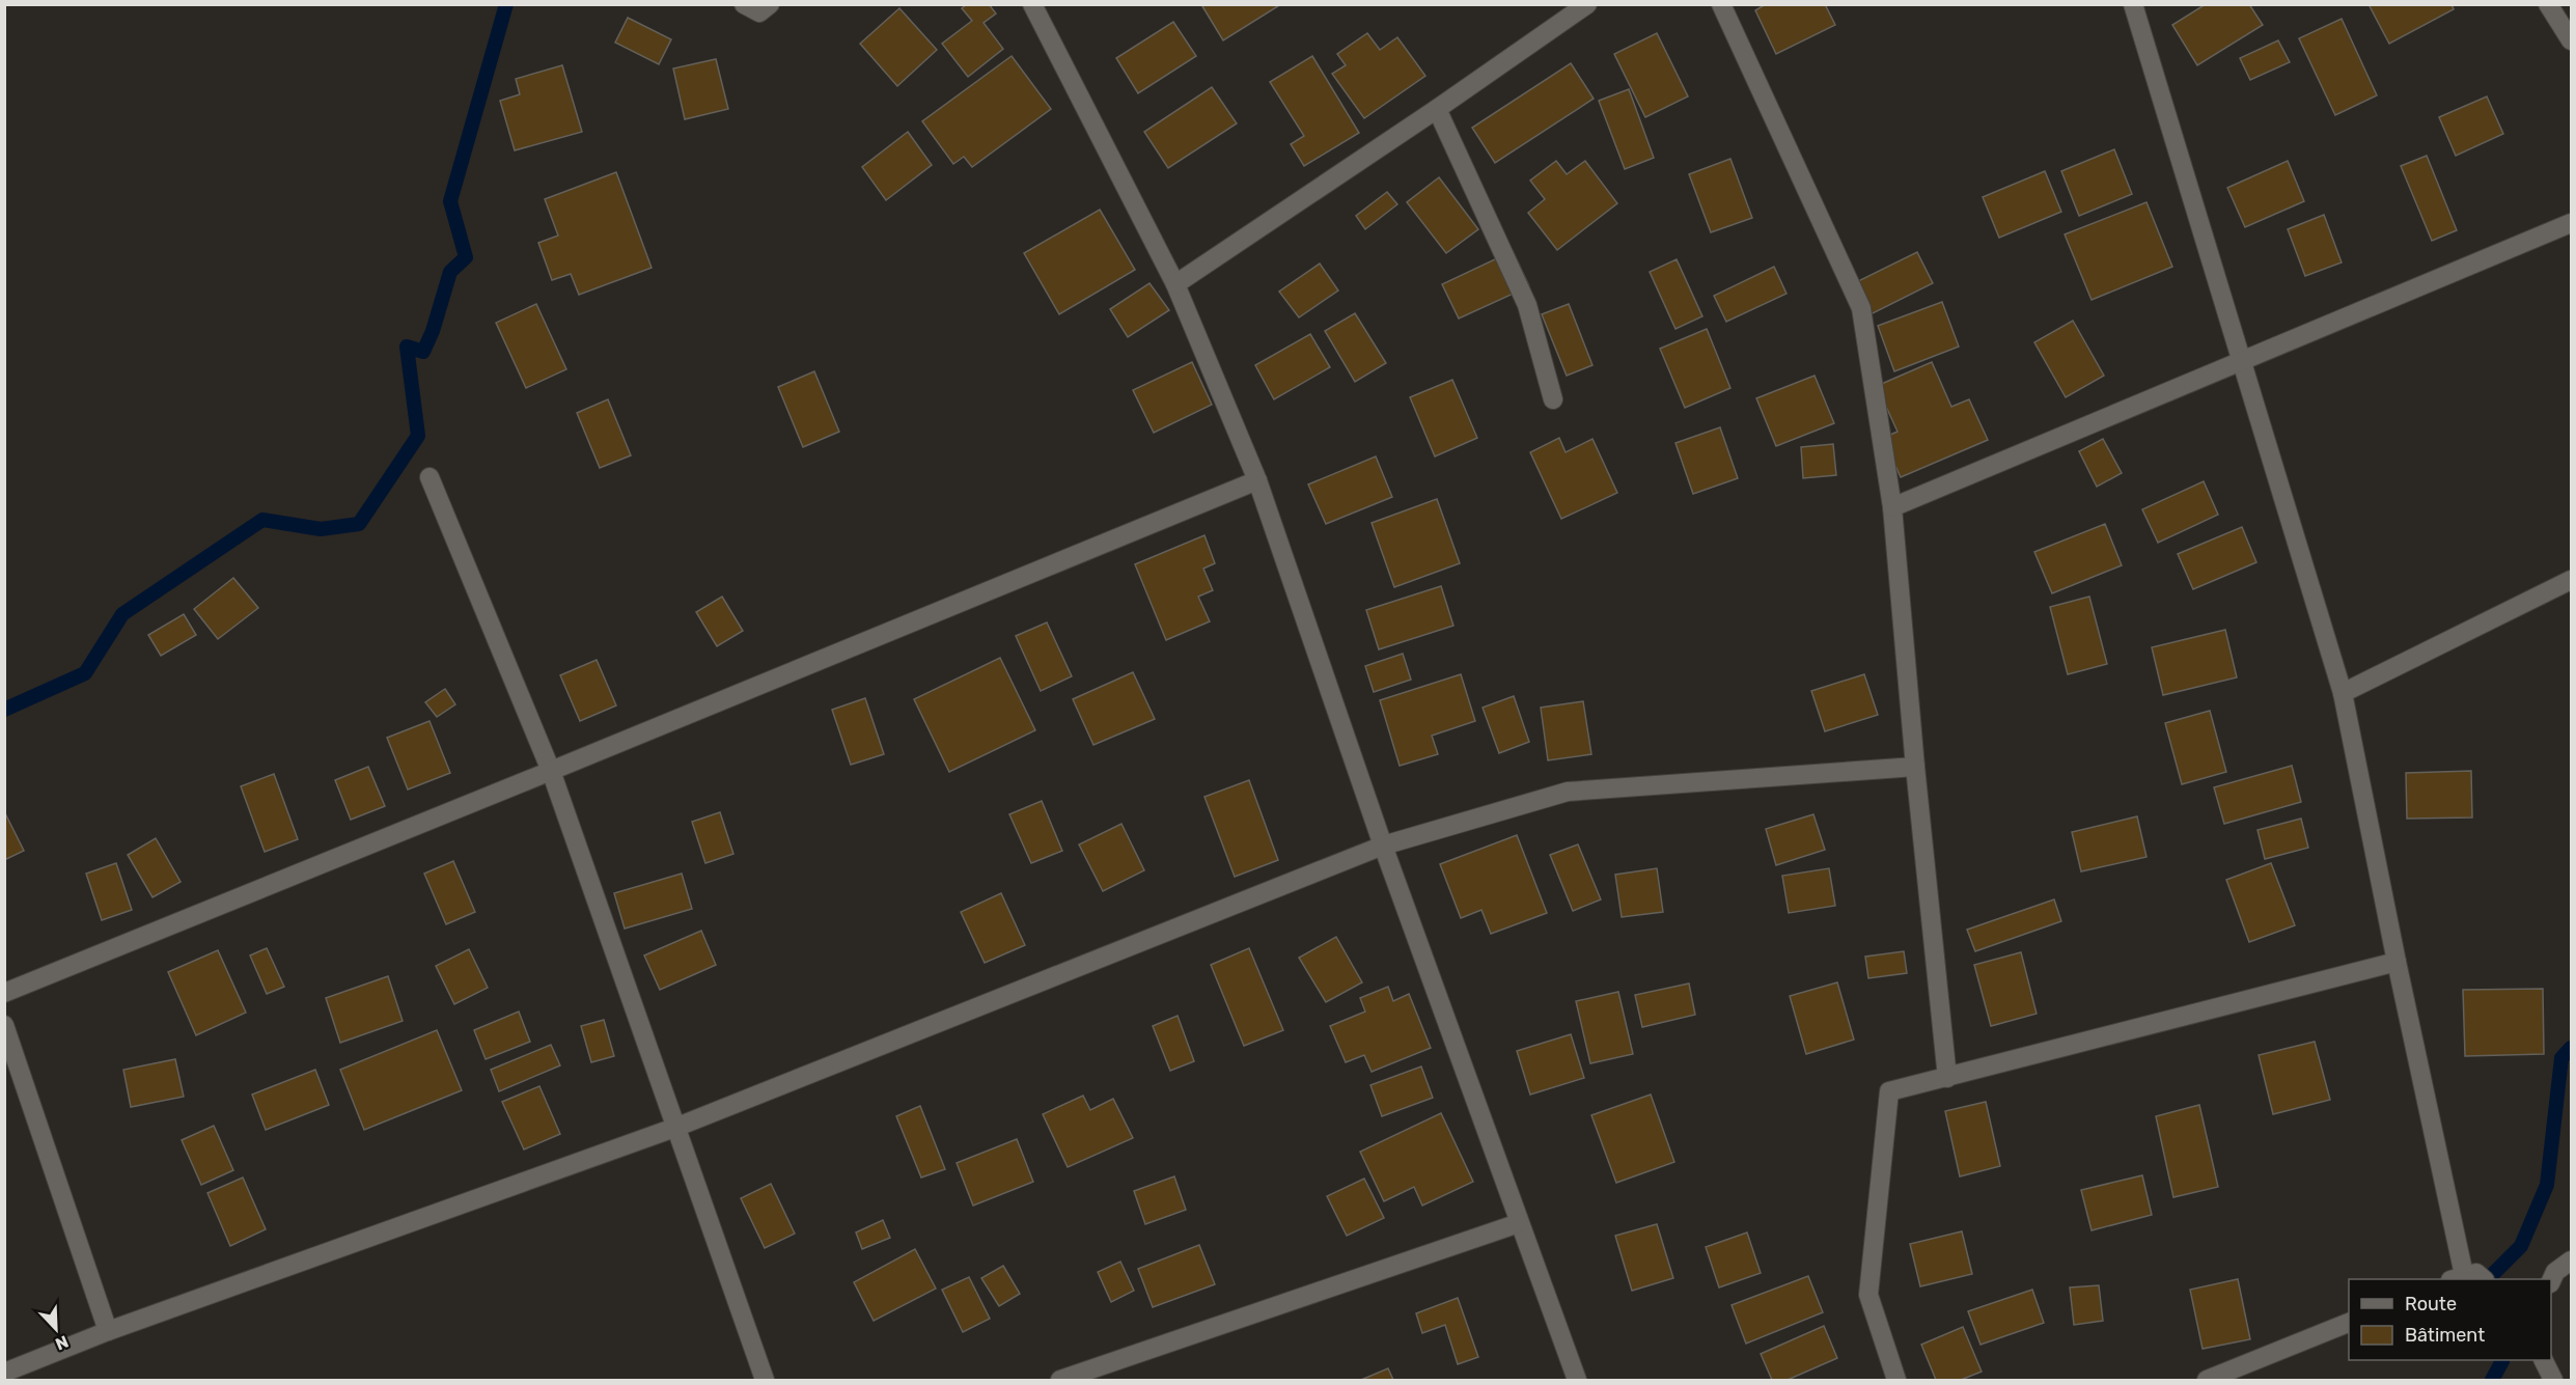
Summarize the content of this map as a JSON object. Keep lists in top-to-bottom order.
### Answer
{
  "legend": ["Route", "Bâtiment"],
  "north": "bottom right"
}
